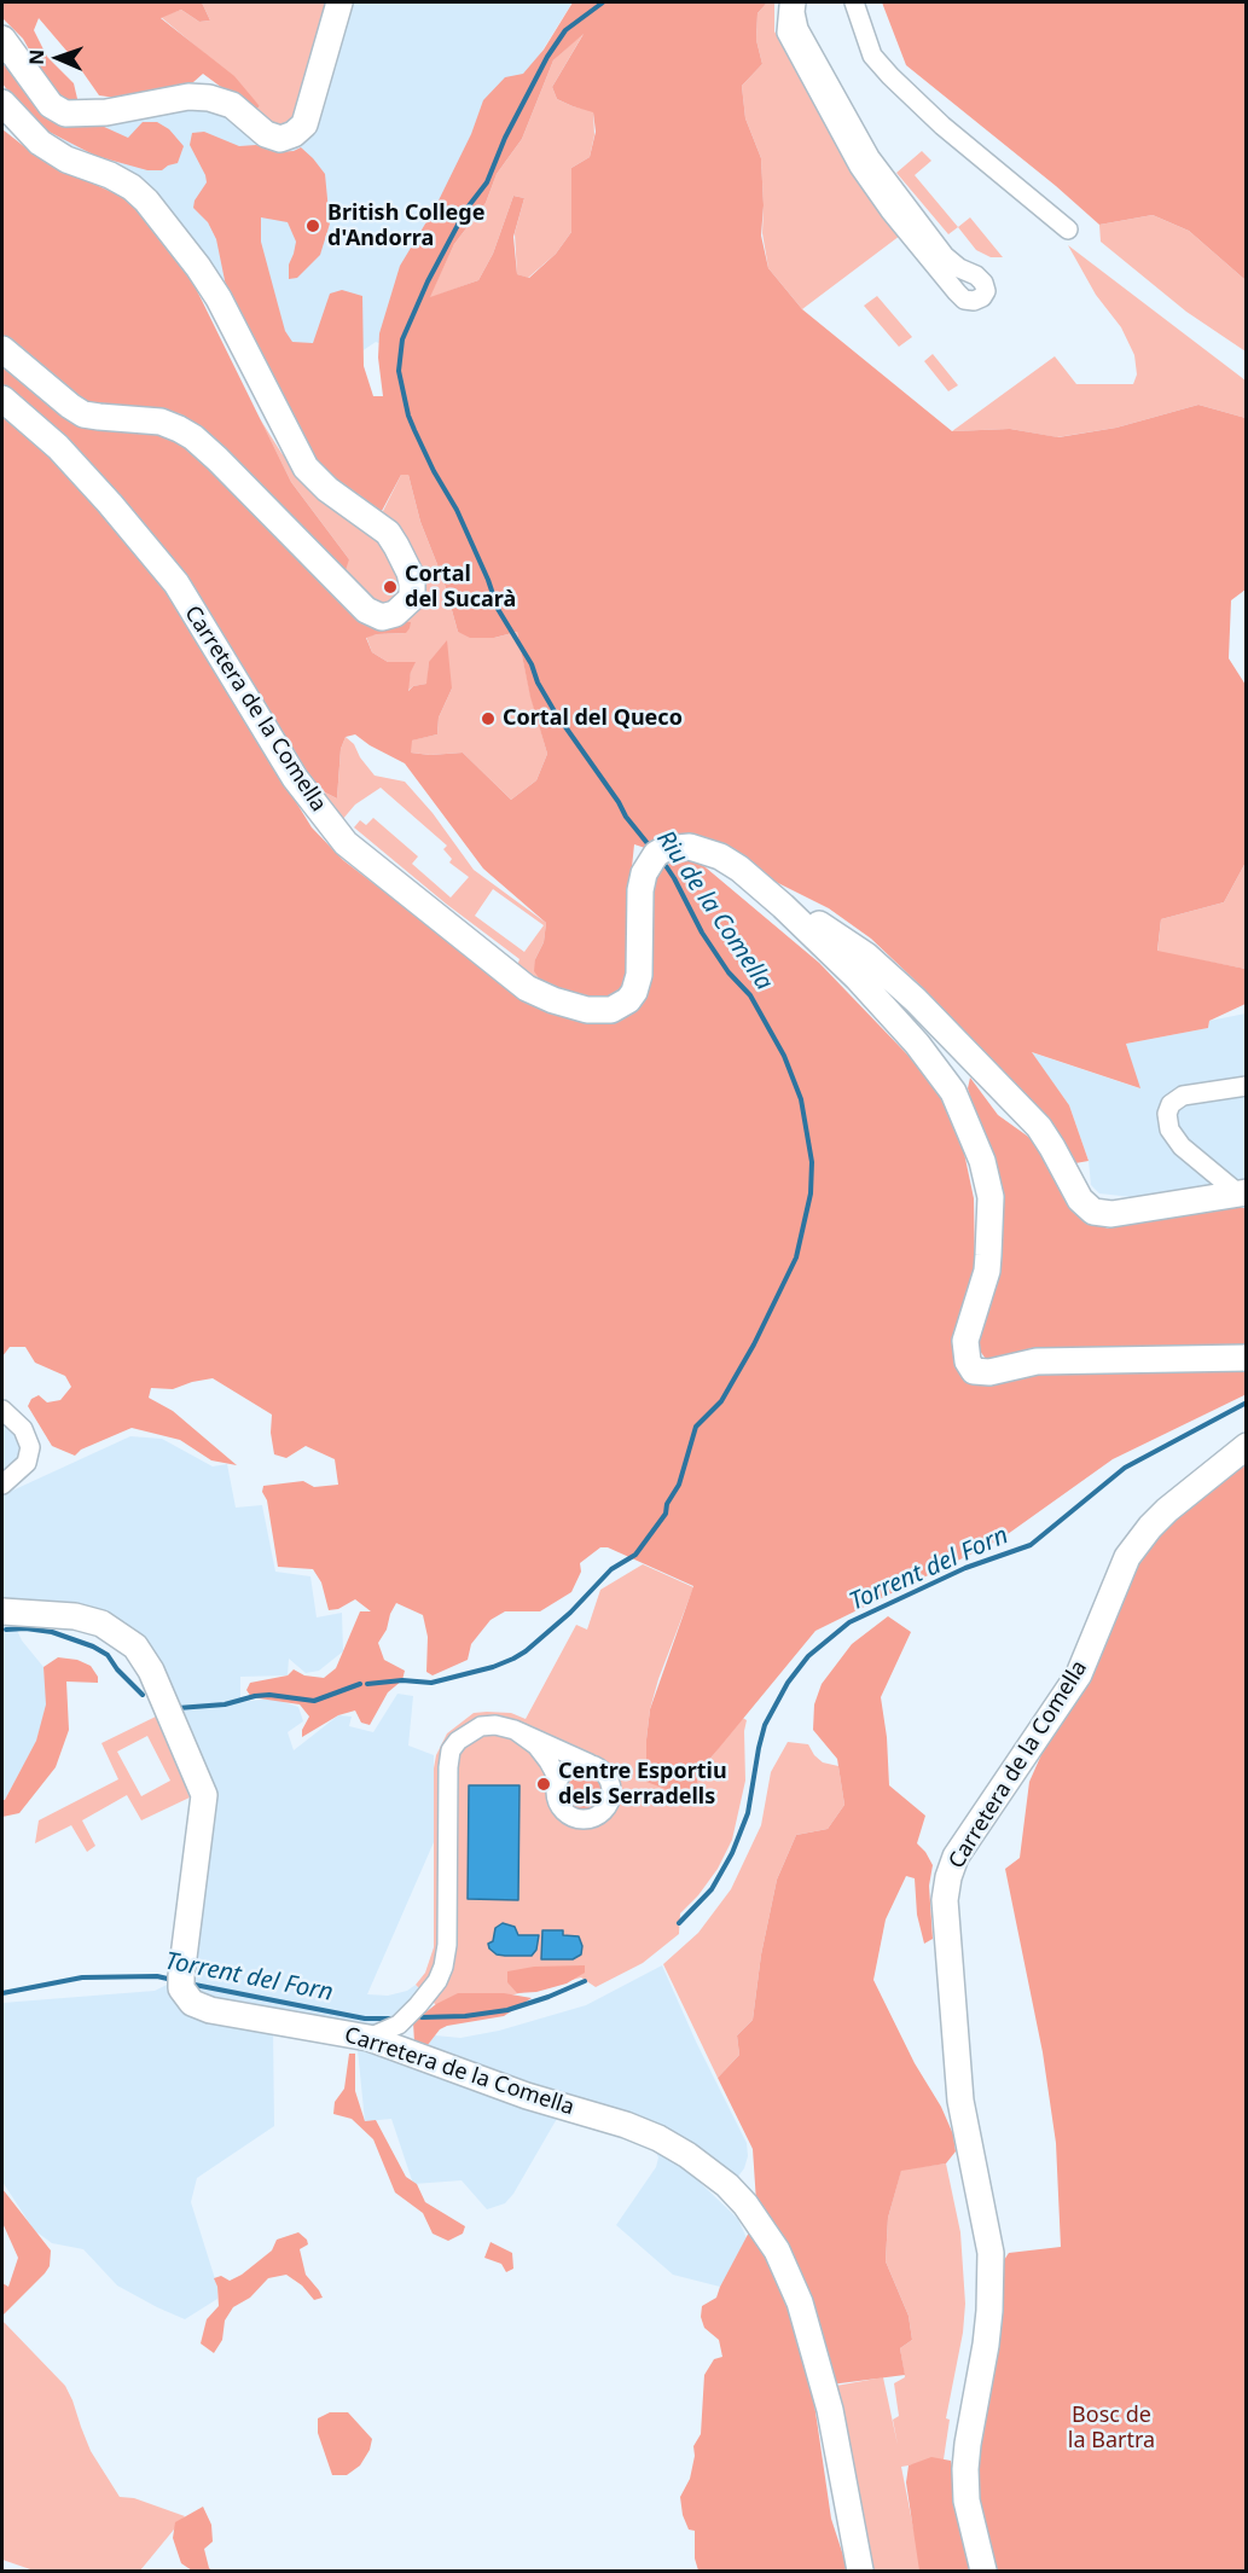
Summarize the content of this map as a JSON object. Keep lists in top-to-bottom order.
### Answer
{
  "streets": {
    "main road": ["Carretera de la Comella"]
  },
  "water": ["Riu de la Comella", "Torrent del Forn"],
  "parks": ["Bosc de la Bartra"],
  "places": [
    "British College d'Andorra",
    "Cortal del Sucarà",
    "Cortal del Queco",
    "Centre Esportiu dels Serradells"
  ],
  "north": "left"
}
